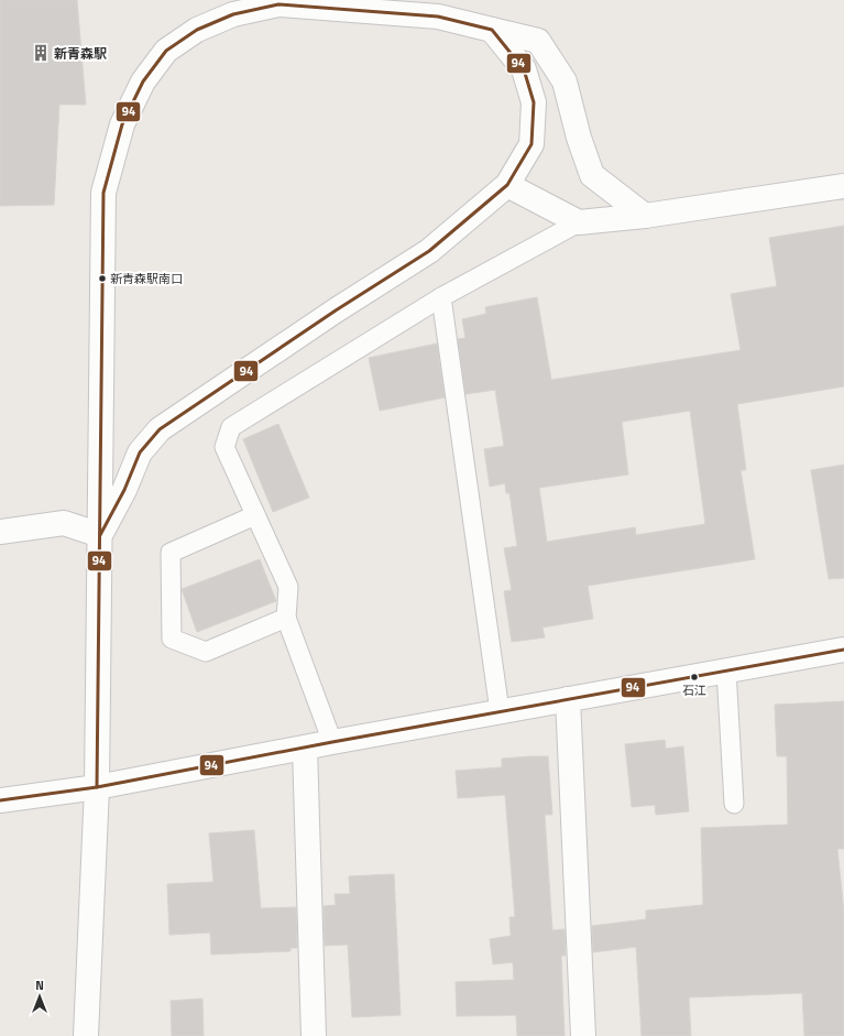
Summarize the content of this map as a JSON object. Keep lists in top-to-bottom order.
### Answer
{
  "places": {
    "building": ["新青森駅"],
    "other": ["新青森駅南口", "石江"]
  },
  "lines": ["transit line 94"],
  "north": "top"
}
